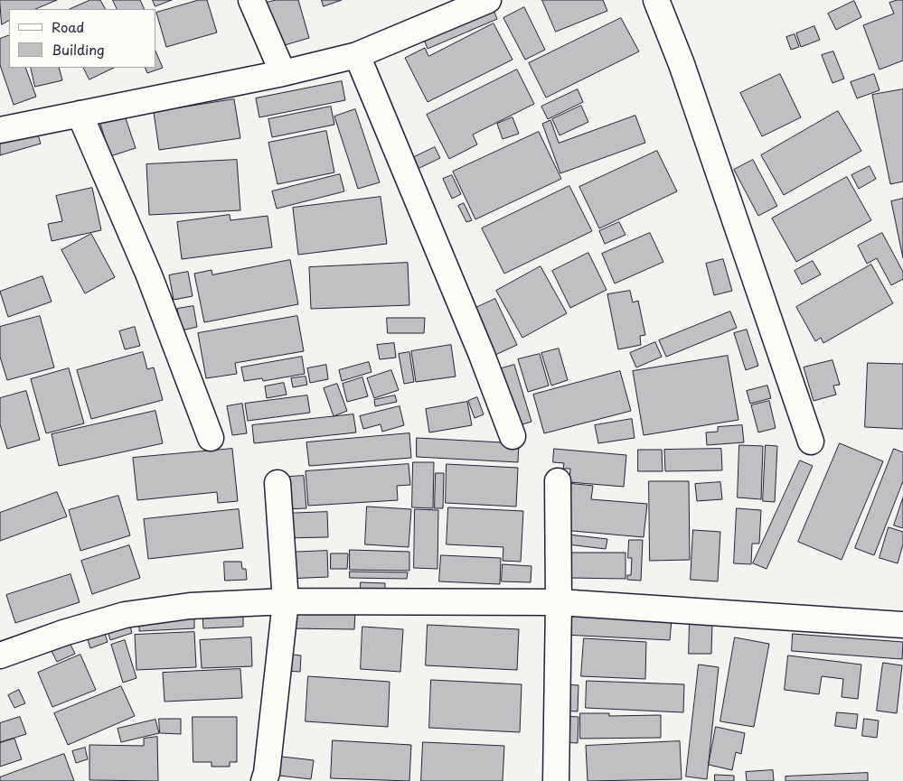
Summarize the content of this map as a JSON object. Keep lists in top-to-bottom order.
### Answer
{
  "legend": ["Road", "Building"]
}
